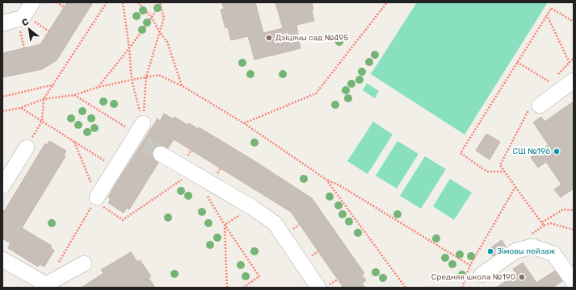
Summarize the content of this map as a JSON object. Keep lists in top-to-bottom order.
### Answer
{
  "places": [
    "Дзіцячы сад №495",
    "СШ №196",
    "Зімовы пейзаж",
    "Средняя школа №190"
  ],
  "north": "top left"
}
